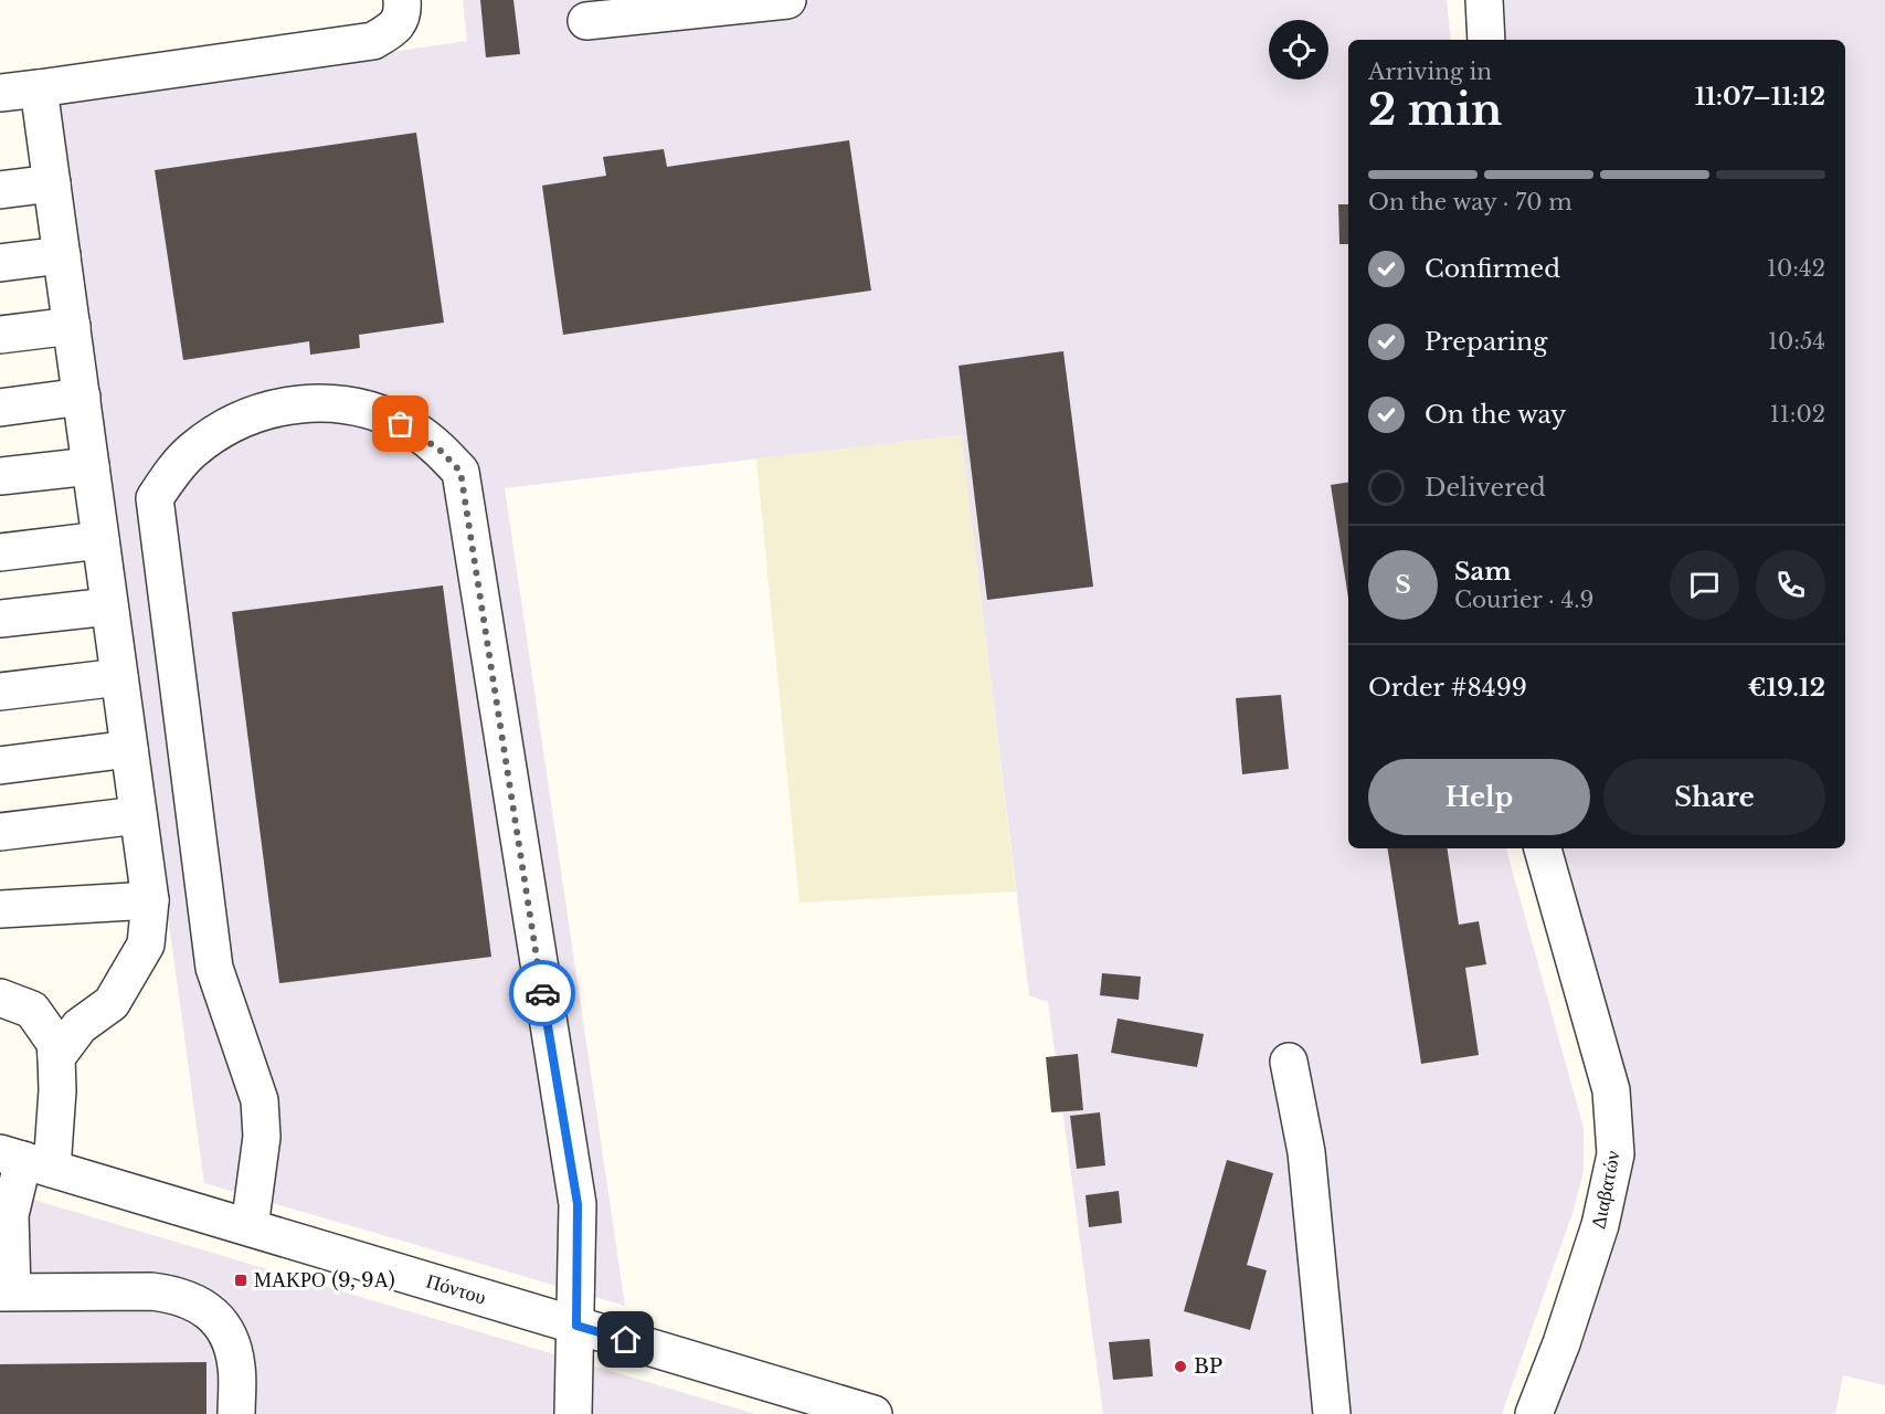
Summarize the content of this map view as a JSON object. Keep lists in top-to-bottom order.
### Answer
{
  "streets": {
    "street": ["Διαβατών", "Πόντου"]
  },
  "places": {
    "transit": ["ΜΑΚΡΟ (9, 9Α)"],
    "other": ["BP"]
  },
  "page": {
    "heading": ["2 min", "Arriving in", "11:07–11:12"],
    "panel": [
      "Sam",
      "Courier · 4.9",
      "Order #8499",
      "€19.12"
    ],
    "bar": "On the way · 70 m",
    "list": [
      ["Confirmed", "10:42"],
      ["Preparing", "10:54"],
      ["On the way", "11:02"],
      "Delivered"
    ],
    "round": "S",
    "buttons": ["Help", "Share"]
  }
}
